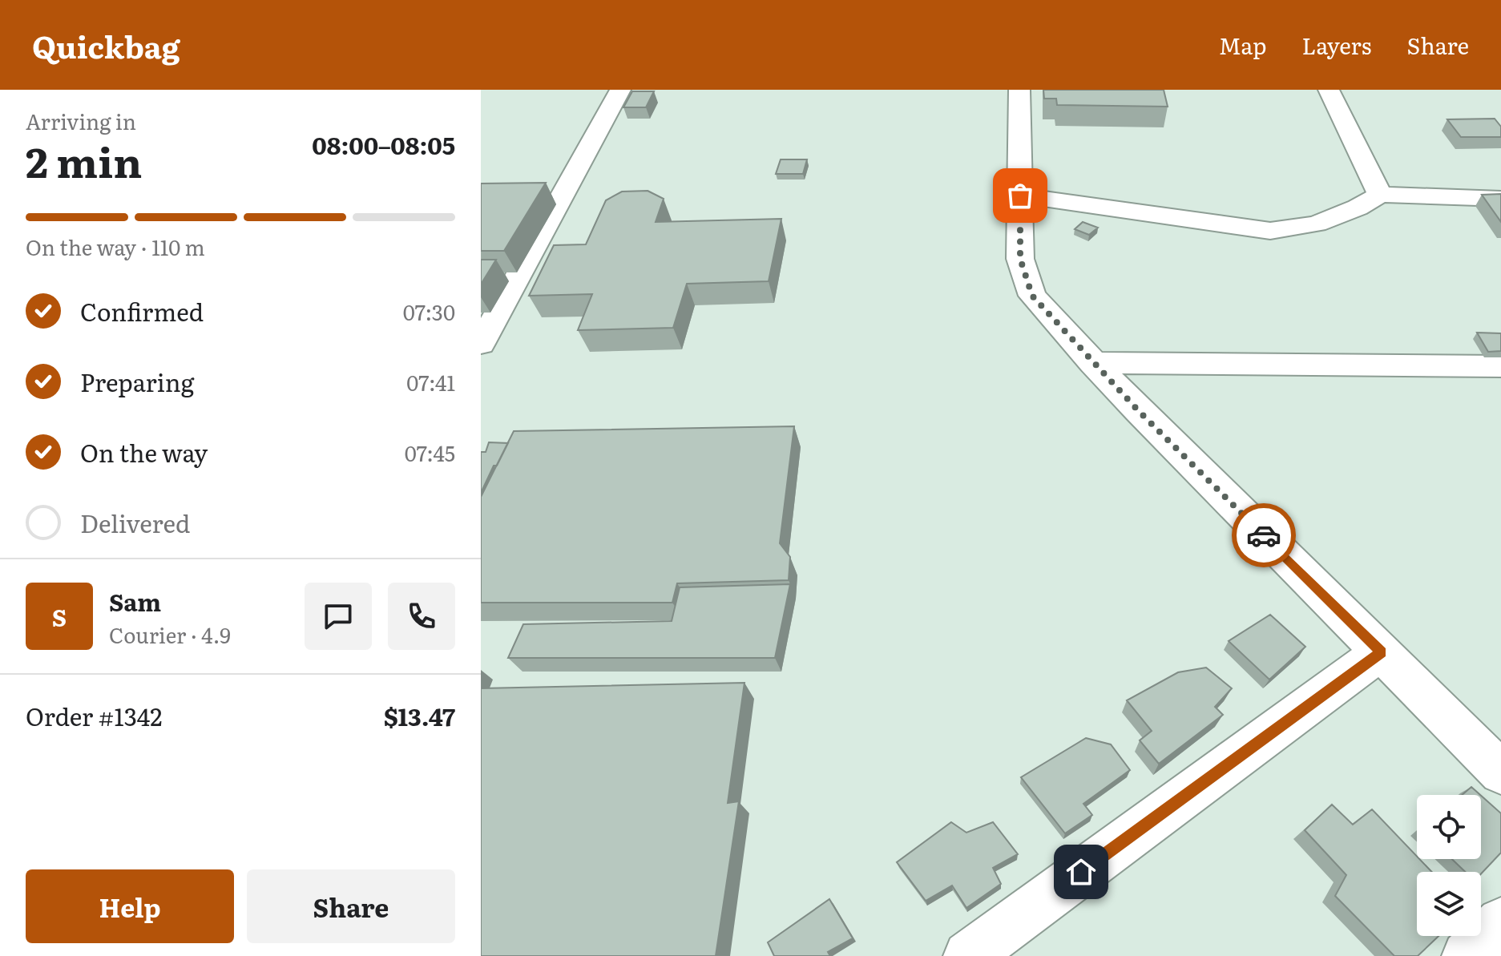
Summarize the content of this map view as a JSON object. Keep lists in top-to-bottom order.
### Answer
{
  "page": {
    "header": "Quickbag",
    "nav": ["Map", "Layers", "Share"],
    "heading": ["2 min", "Arriving in", "08:00–08:05"],
    "panel": [
      "Sam",
      "Courier · 4.9",
      "Order #1342",
      "$13.47"
    ],
    "bar": "On the way · 110 m",
    "list": [
      ["Confirmed", "07:30"],
      ["Preparing", "07:41"],
      ["On the way", "07:45"],
      "Delivered"
    ],
    "round": "S",
    "buttons": ["Help", "Share"]
  }
}
